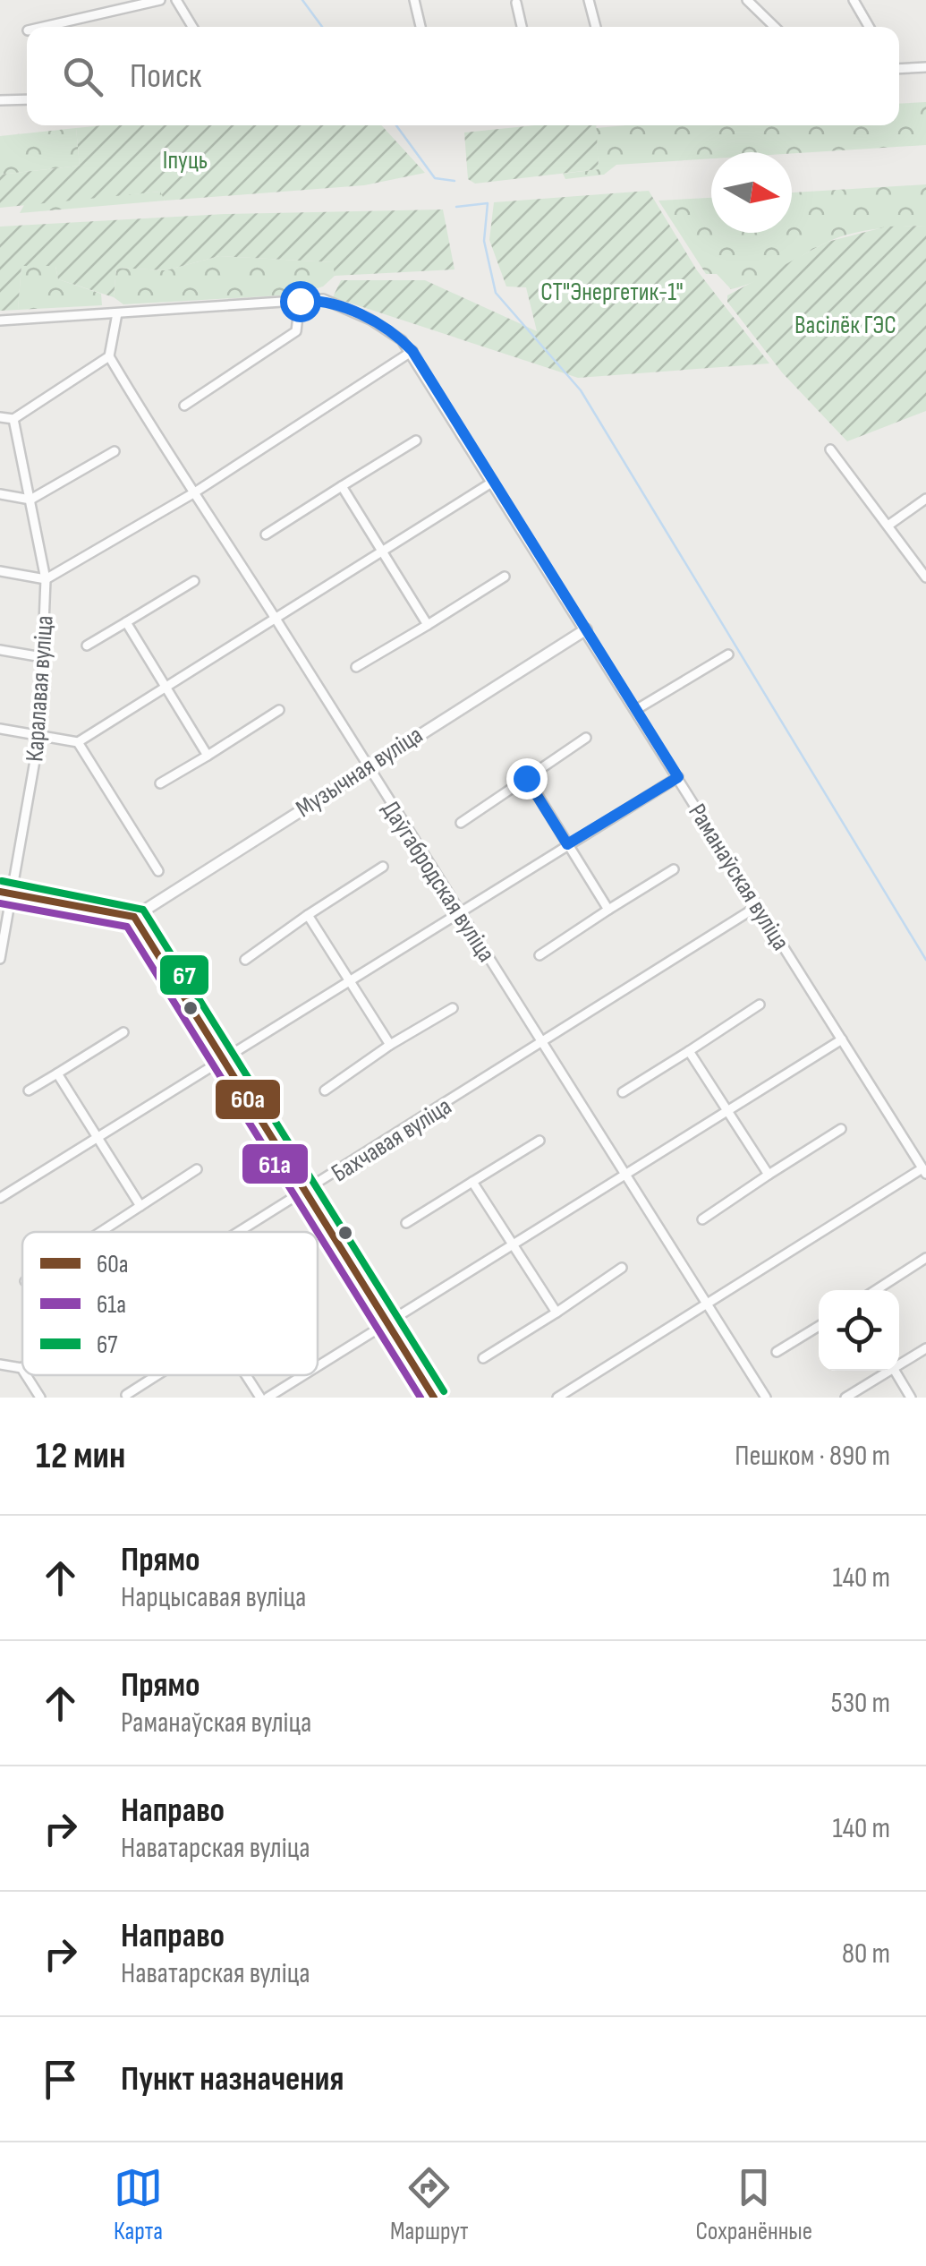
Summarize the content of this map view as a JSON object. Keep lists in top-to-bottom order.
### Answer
{
  "streets": {
    "street": [
      "Каралавая вуліца",
      "Музычная вуліца",
      "Раманаўская вуліца",
      "Даўгабродская вуліца",
      "Бахчавая вуліца"
    ]
  },
  "crossings": [
    ["Музычная вуліца", "Раманаўская вуліца"],
    ["Музычная вуліца", "Даўгабродская вуліца"],
    ["Раманаўская вуліца", "Бахчавая вуліца"],
    ["Даўгабродская вуліца", "Бахчавая вуліца"]
  ],
  "parks": ["Іпуць", "СТ\"Энергетик-1\"", "Васілёк ГЭС"],
  "lines": ["transit line 67", "transit line 60а", "transit line 61а"],
  "legend": ["60а", "61а", "67"],
  "north": "right",
  "page": {
    "search": "Поиск",
    "heading": ["12 мин", "Пешком · 890 m"],
    "list": [
      ["Прямо", "Нарцысавая вуліца", "140 m"],
      ["Прямо", "Раманаўская вуліца", "530 m"],
      ["Направо", "Наватарская вуліца", "140 m"],
      ["Направо", "Наватарская вуліца", "80 m"],
      "Пункт назначения"
    ],
    "nav": ["Карта", "Маршрут", "Сохранённые"]
  }
}
